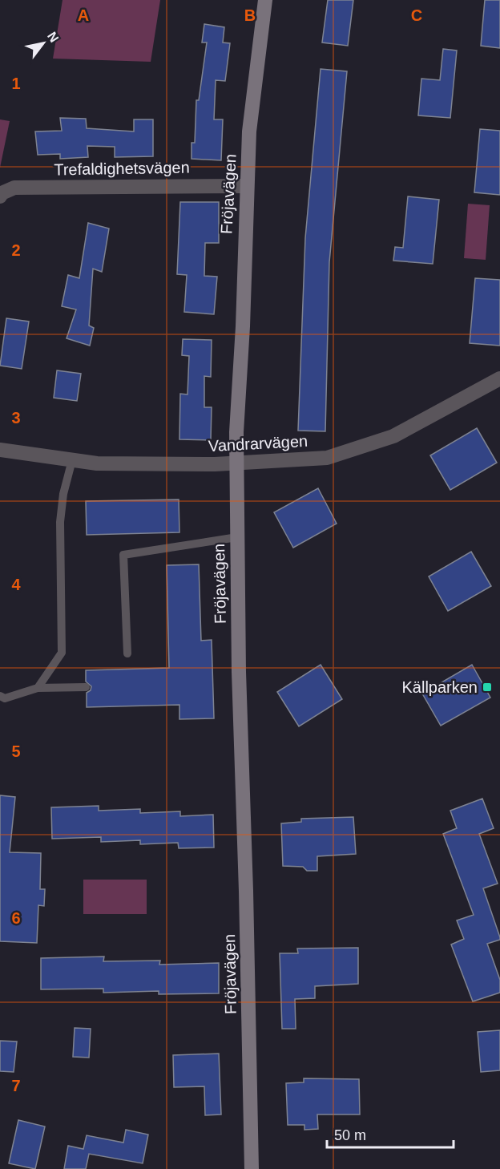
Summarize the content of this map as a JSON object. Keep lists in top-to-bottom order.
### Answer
{
  "streets": {
    "street": ["Trefaldighetsvägen", "Fröjavägen", "Vandrarvägen"]
  },
  "crossings": [
    ["Trefaldighetsvägen", "Fröjavägen"],
    ["Fröjavägen", "Vandrarvägen"]
  ],
  "places": {
    "transit": ["Källparken"]
  },
  "scale_bar": "50 m",
  "north": "top right",
  "grid": {
    "columns": ["A", "B", "C"],
    "rows": [
      "1",
      "2",
      "3",
      "4",
      "5",
      "6",
      "7"
    ]
  }
}
